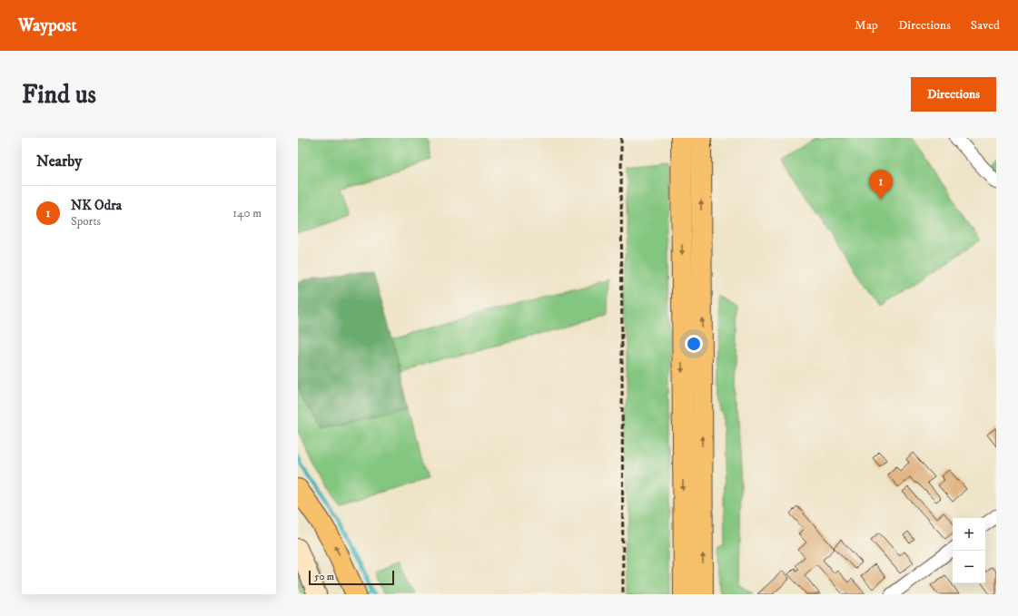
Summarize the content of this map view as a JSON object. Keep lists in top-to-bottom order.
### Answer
{
  "scale_bar": "50 m",
  "page": {
    "header": "Waypost",
    "nav": ["Map", "Directions", "Saved"],
    "buttons": "Directions",
    "title": "Find us",
    "heading": "Nearby",
    "pins": "1",
    "list": [
      {
        "mark": "1",
        "name": "NK Odra",
        "note": "Sports",
        "value": "140 m"
      }
    ],
    "map_buttons": ["+", "−"],
    "scale": "50 m"
  }
}
